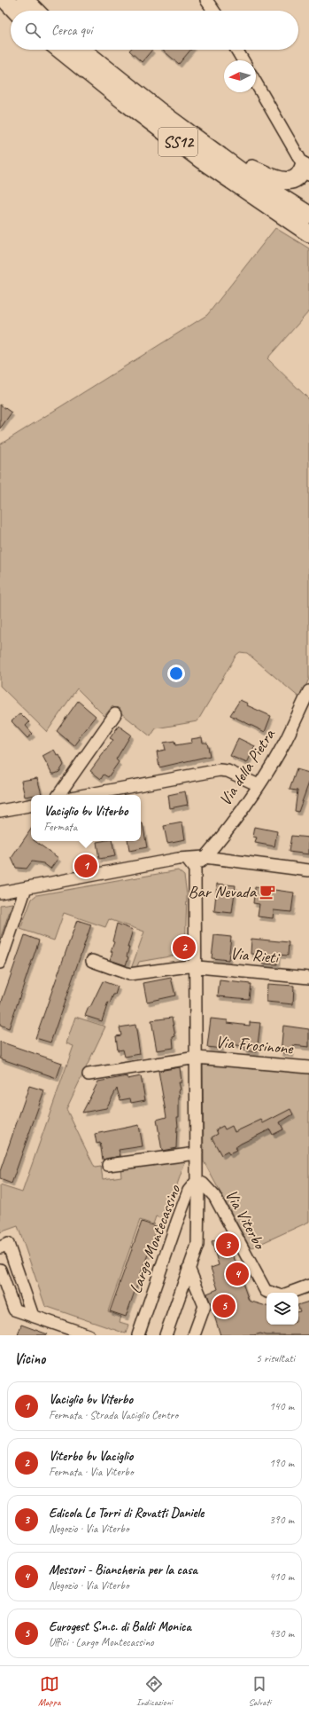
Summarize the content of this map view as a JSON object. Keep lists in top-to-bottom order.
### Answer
{
  "streets": {
    "highway": ["SS12"],
    "street": [
      "Via della Pietra",
      "Via Rieti",
      "Via Frosinone",
      "Via Viterbo",
      "Largo Montecassino"
    ]
  },
  "crossings": [
    ["Via Viterbo", "Largo Montecassino"]
  ],
  "places": {
    "cafe": ["Bar Nevada"]
  },
  "north": "left",
  "page": {
    "search": "Cerca qui",
    "popup": ["Vaciglio bv Viterbo", "Fermata"],
    "pins": [
      "1",
      "2",
      "3",
      "4",
      "5"
    ],
    "heading": ["Vicino", "5 risultati"],
    "list": [
      {
        "mark": "1",
        "name": "Vaciglio bv Viterbo",
        "note": "Fermata · Strada Vaciglio Centro",
        "value": "140 m"
      },
      {
        "mark": "2",
        "name": "Viterbo bv Vaciglio",
        "note": "Fermata · Via Viterbo",
        "value": "190 m"
      },
      {
        "mark": "3",
        "name": "Edicola Le Torri di Rovatti Daniele",
        "note": "Negozio · Via Viterbo",
        "value": "390 m"
      },
      {
        "mark": "4",
        "name": "Messori - Biancheria per la casa",
        "note": "Negozio · Via Viterbo",
        "value": "410 m"
      },
      {
        "mark": "5",
        "name": "Eurogest S.n.c. di Baldi Monica",
        "note": "Uffici · Largo Montecassino",
        "value": "430 m"
      }
    ],
    "nav": ["Mappa", "Indicazioni", "Salvati"]
  }
}
